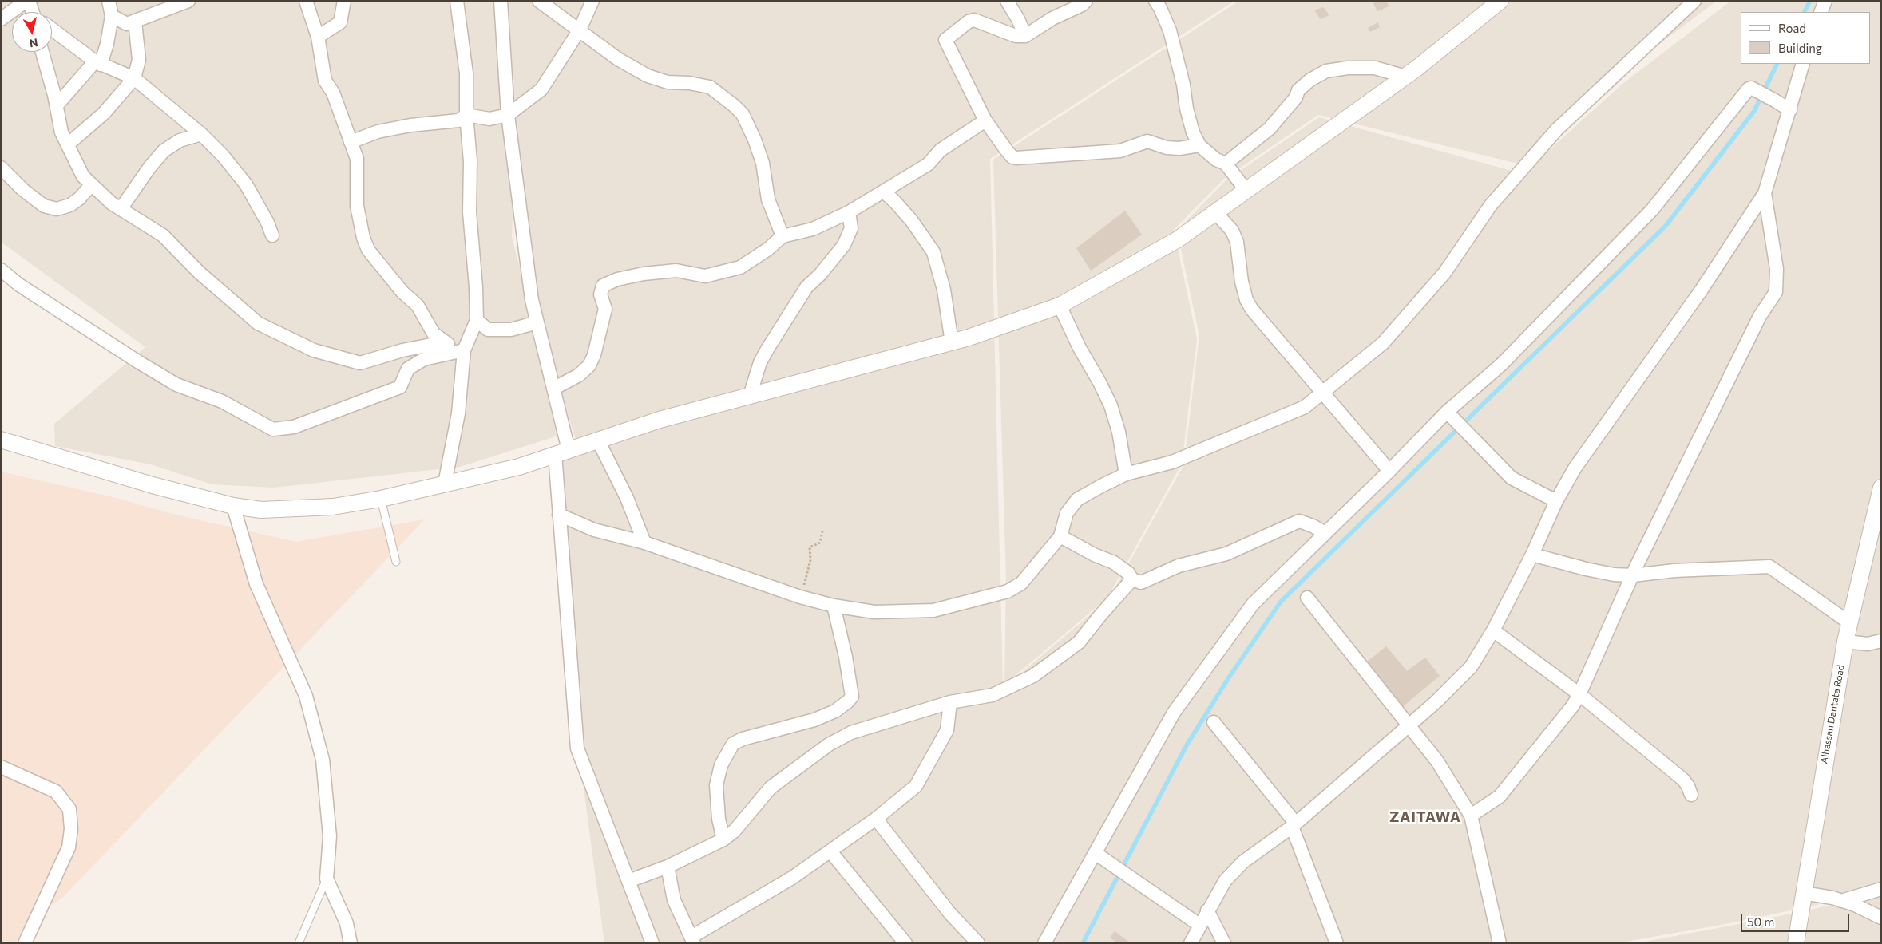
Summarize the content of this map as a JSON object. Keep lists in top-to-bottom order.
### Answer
{
  "streets": {
    "street": ["Alhassan Dantata Road"]
  },
  "districts": ["ZAITAWA"],
  "legend": ["Road", "Building"],
  "scale_bar": "50 m",
  "north": "bottom"
}
